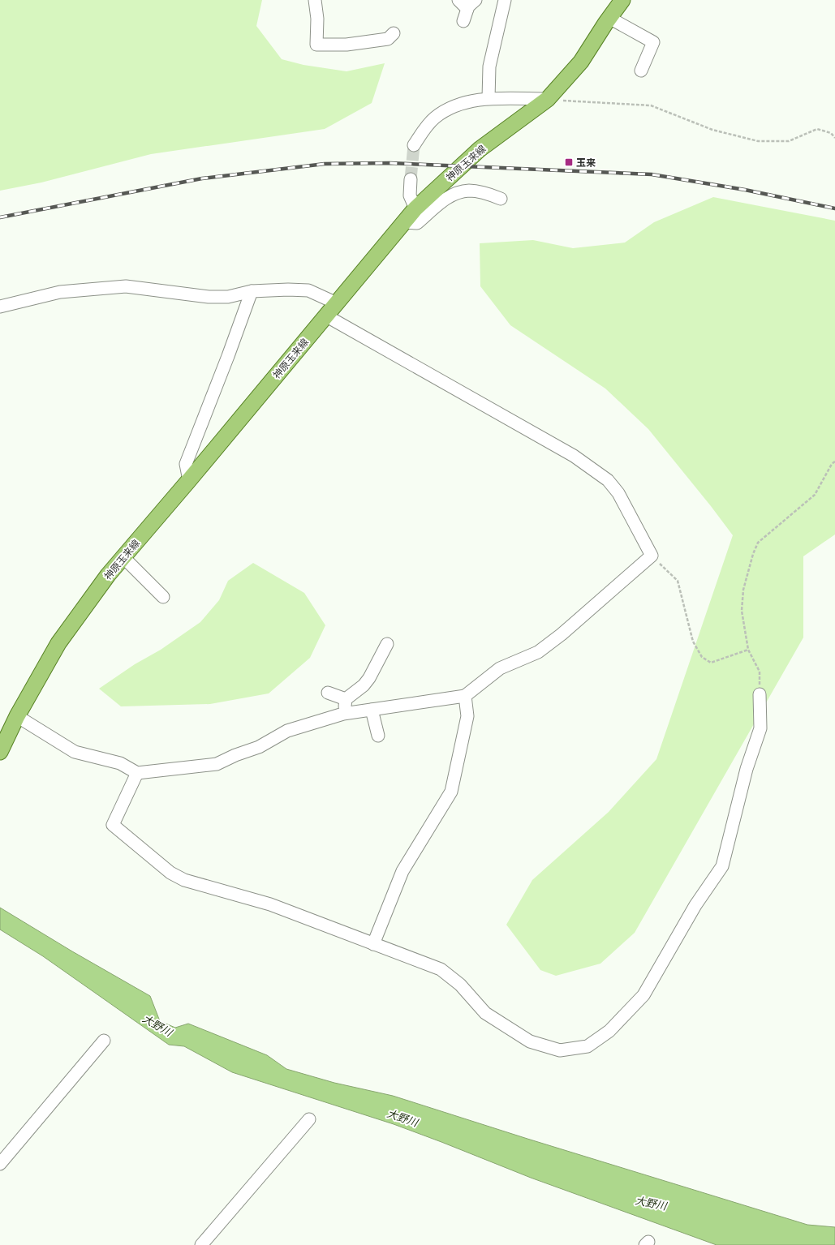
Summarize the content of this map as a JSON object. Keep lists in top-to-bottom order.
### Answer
{
  "streets": {
    "main road": ["神原玉来線"]
  },
  "water": ["大野川"],
  "places": {
    "transit": ["玉来"]
  }
}
